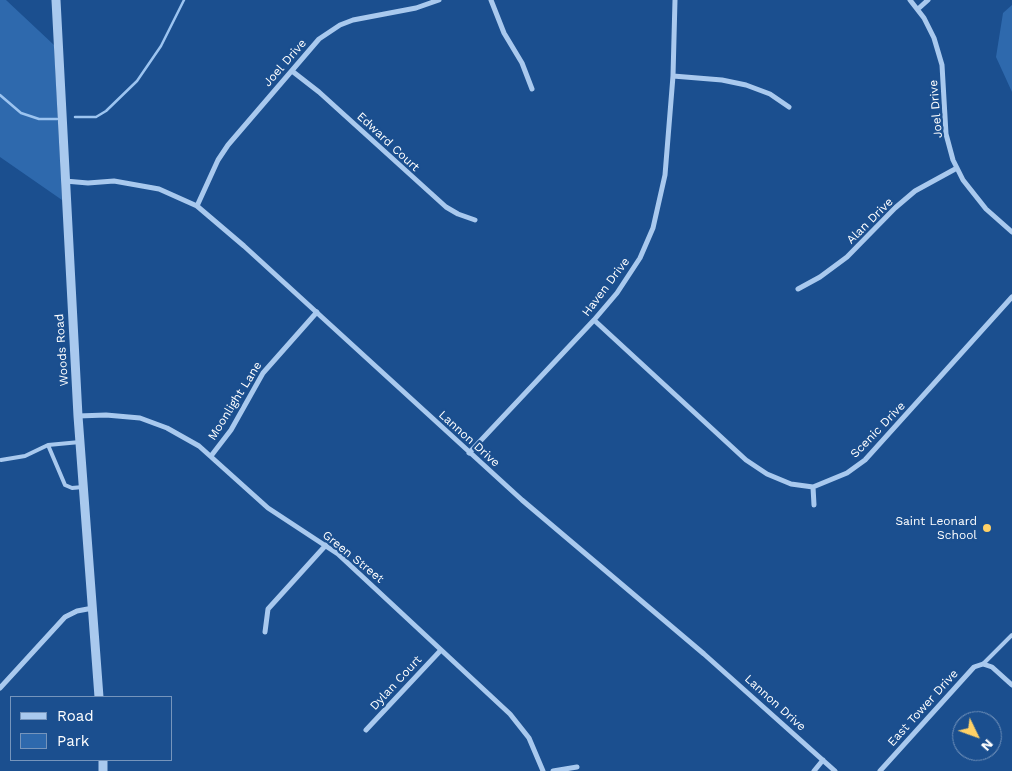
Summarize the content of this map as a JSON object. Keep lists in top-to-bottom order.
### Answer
{
  "streets": {
    "street": [
      "Joel Drive",
      "Edward Court",
      "Alan Drive",
      "Haven Drive",
      "Woods Road",
      "Moonlight Lane",
      "Scenic Drive",
      "Lannon Drive",
      "Green Street",
      "Dylan Court",
      "East Tower Drive"
    ]
  },
  "crossings": [
    ["Joel Drive", "Edward Court"],
    ["Joel Drive", "Alan Drive"],
    ["Joel Drive", "Lannon Drive"],
    ["Haven Drive", "Lannon Drive"],
    ["Woods Road", "Lannon Drive"],
    ["Woods Road", "Green Street"],
    ["Moonlight Lane", "Lannon Drive"],
    ["Moonlight Lane", "Green Street"],
    ["Green Street", "Dylan Court"]
  ],
  "places": ["Saint Leonard School"],
  "legend": ["Road", "Park"],
  "north": "bottom right"
}
